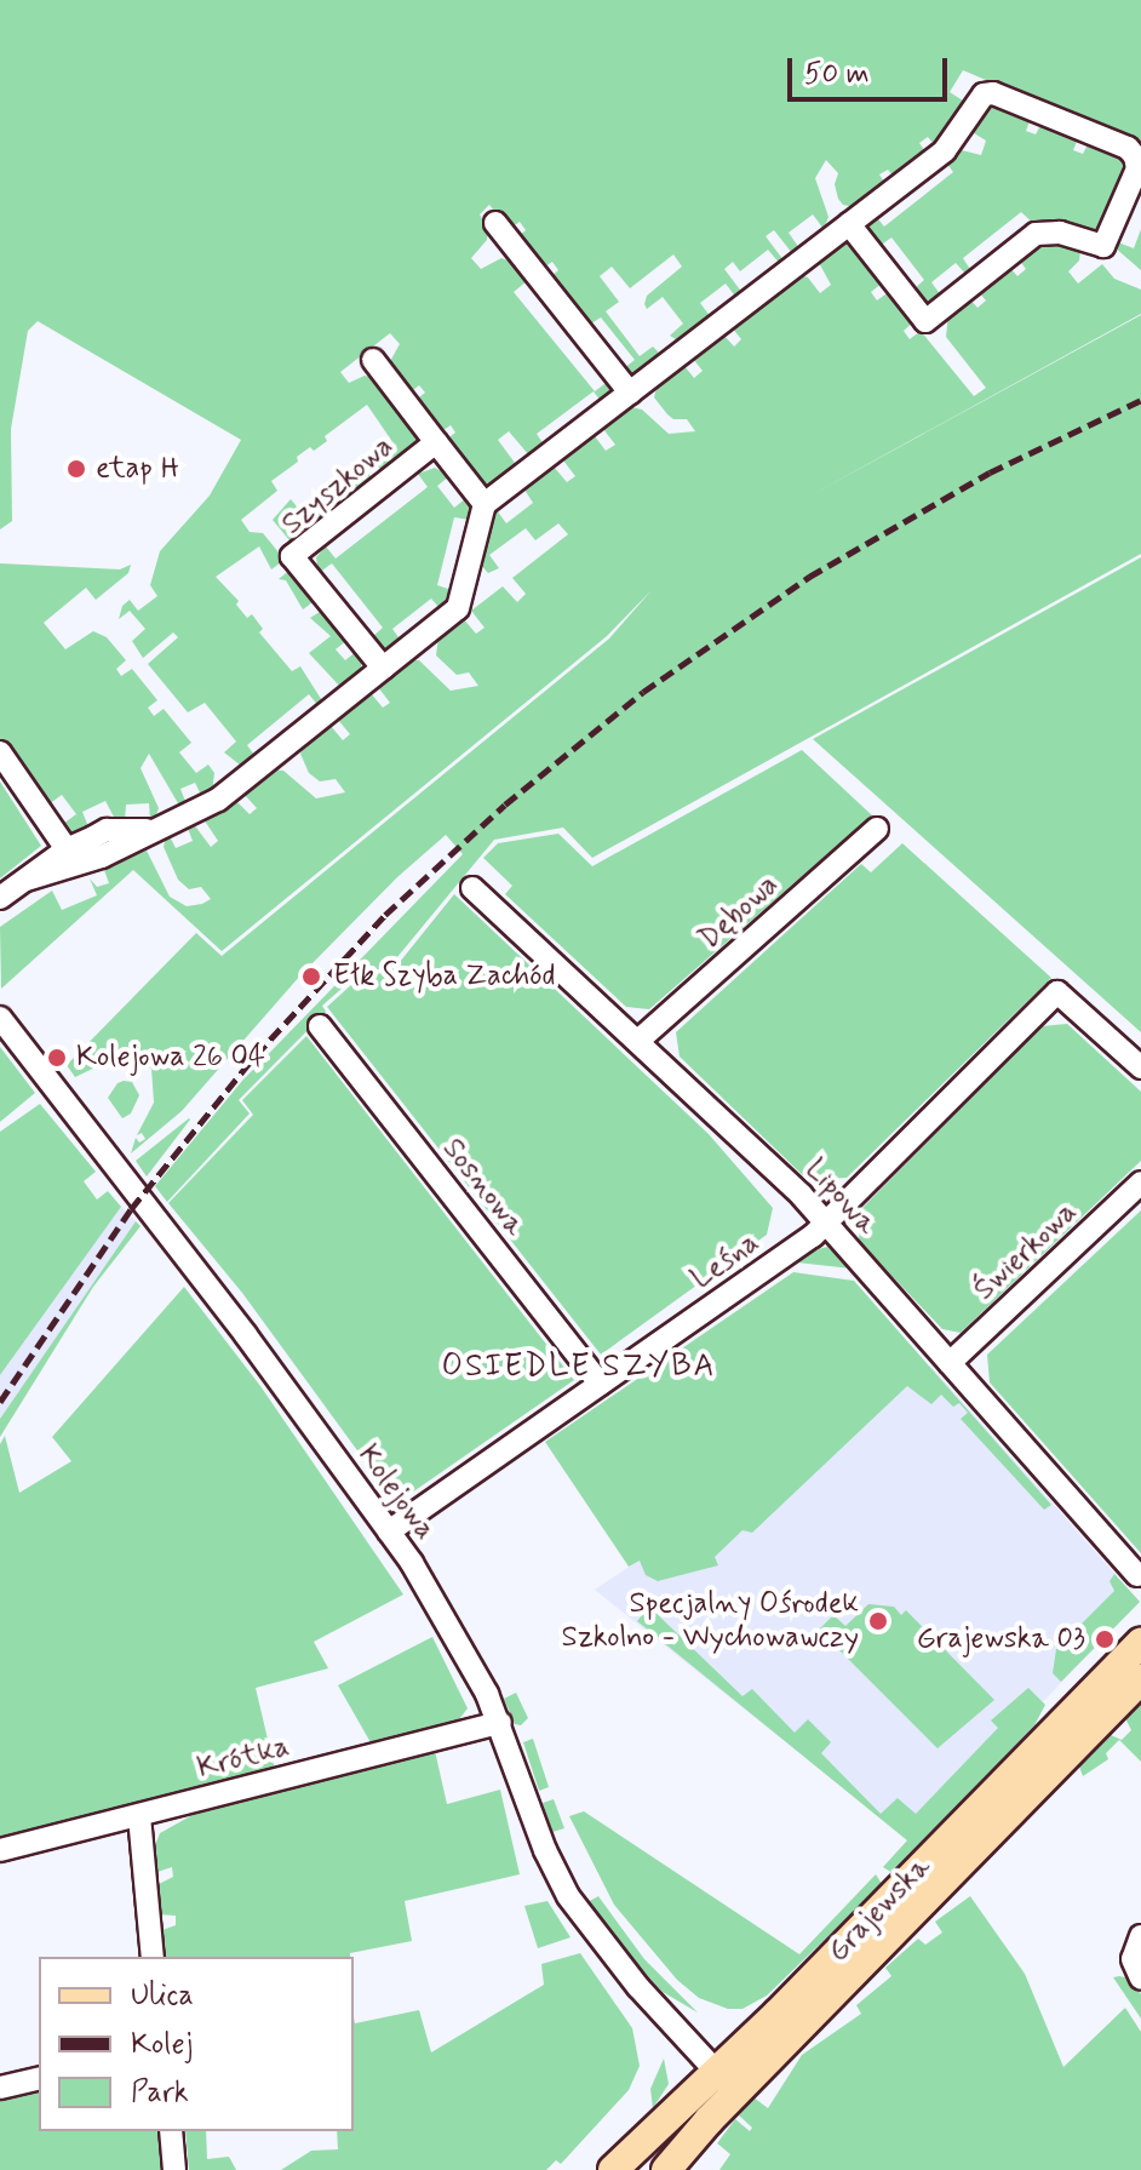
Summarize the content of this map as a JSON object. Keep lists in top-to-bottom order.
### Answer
{
  "streets": {
    "main road": ["Grajewska"],
    "street": [
      "Szyszkowa",
      "Dębowa",
      "Sosnowa",
      "Lipowa",
      "Świerkowa",
      "Leśna",
      "Kolejowa",
      "Krótka"
    ]
  },
  "crossings": [
    ["Dębowa", "Lipowa"],
    ["Sosnowa", "Leśna"],
    ["Lipowa", "Świerkowa"],
    ["Lipowa", "Leśna"],
    ["Leśna", "Kolejowa"],
    ["Kolejowa", "Krótka"],
    ["Kolejowa", "Grajewska"]
  ],
  "districts": ["OSIEDLE SZYBA"],
  "places": [
    "etap H",
    "Ełk Szyba Zachód",
    "Kolejowa 26 04",
    "Specjalny Ośrodek Szkolno - Wychowawczy",
    "Grajewska 03"
  ],
  "legend": ["Ulica", "Kolej", "Park"],
  "scale_bar": "50 m"
}
